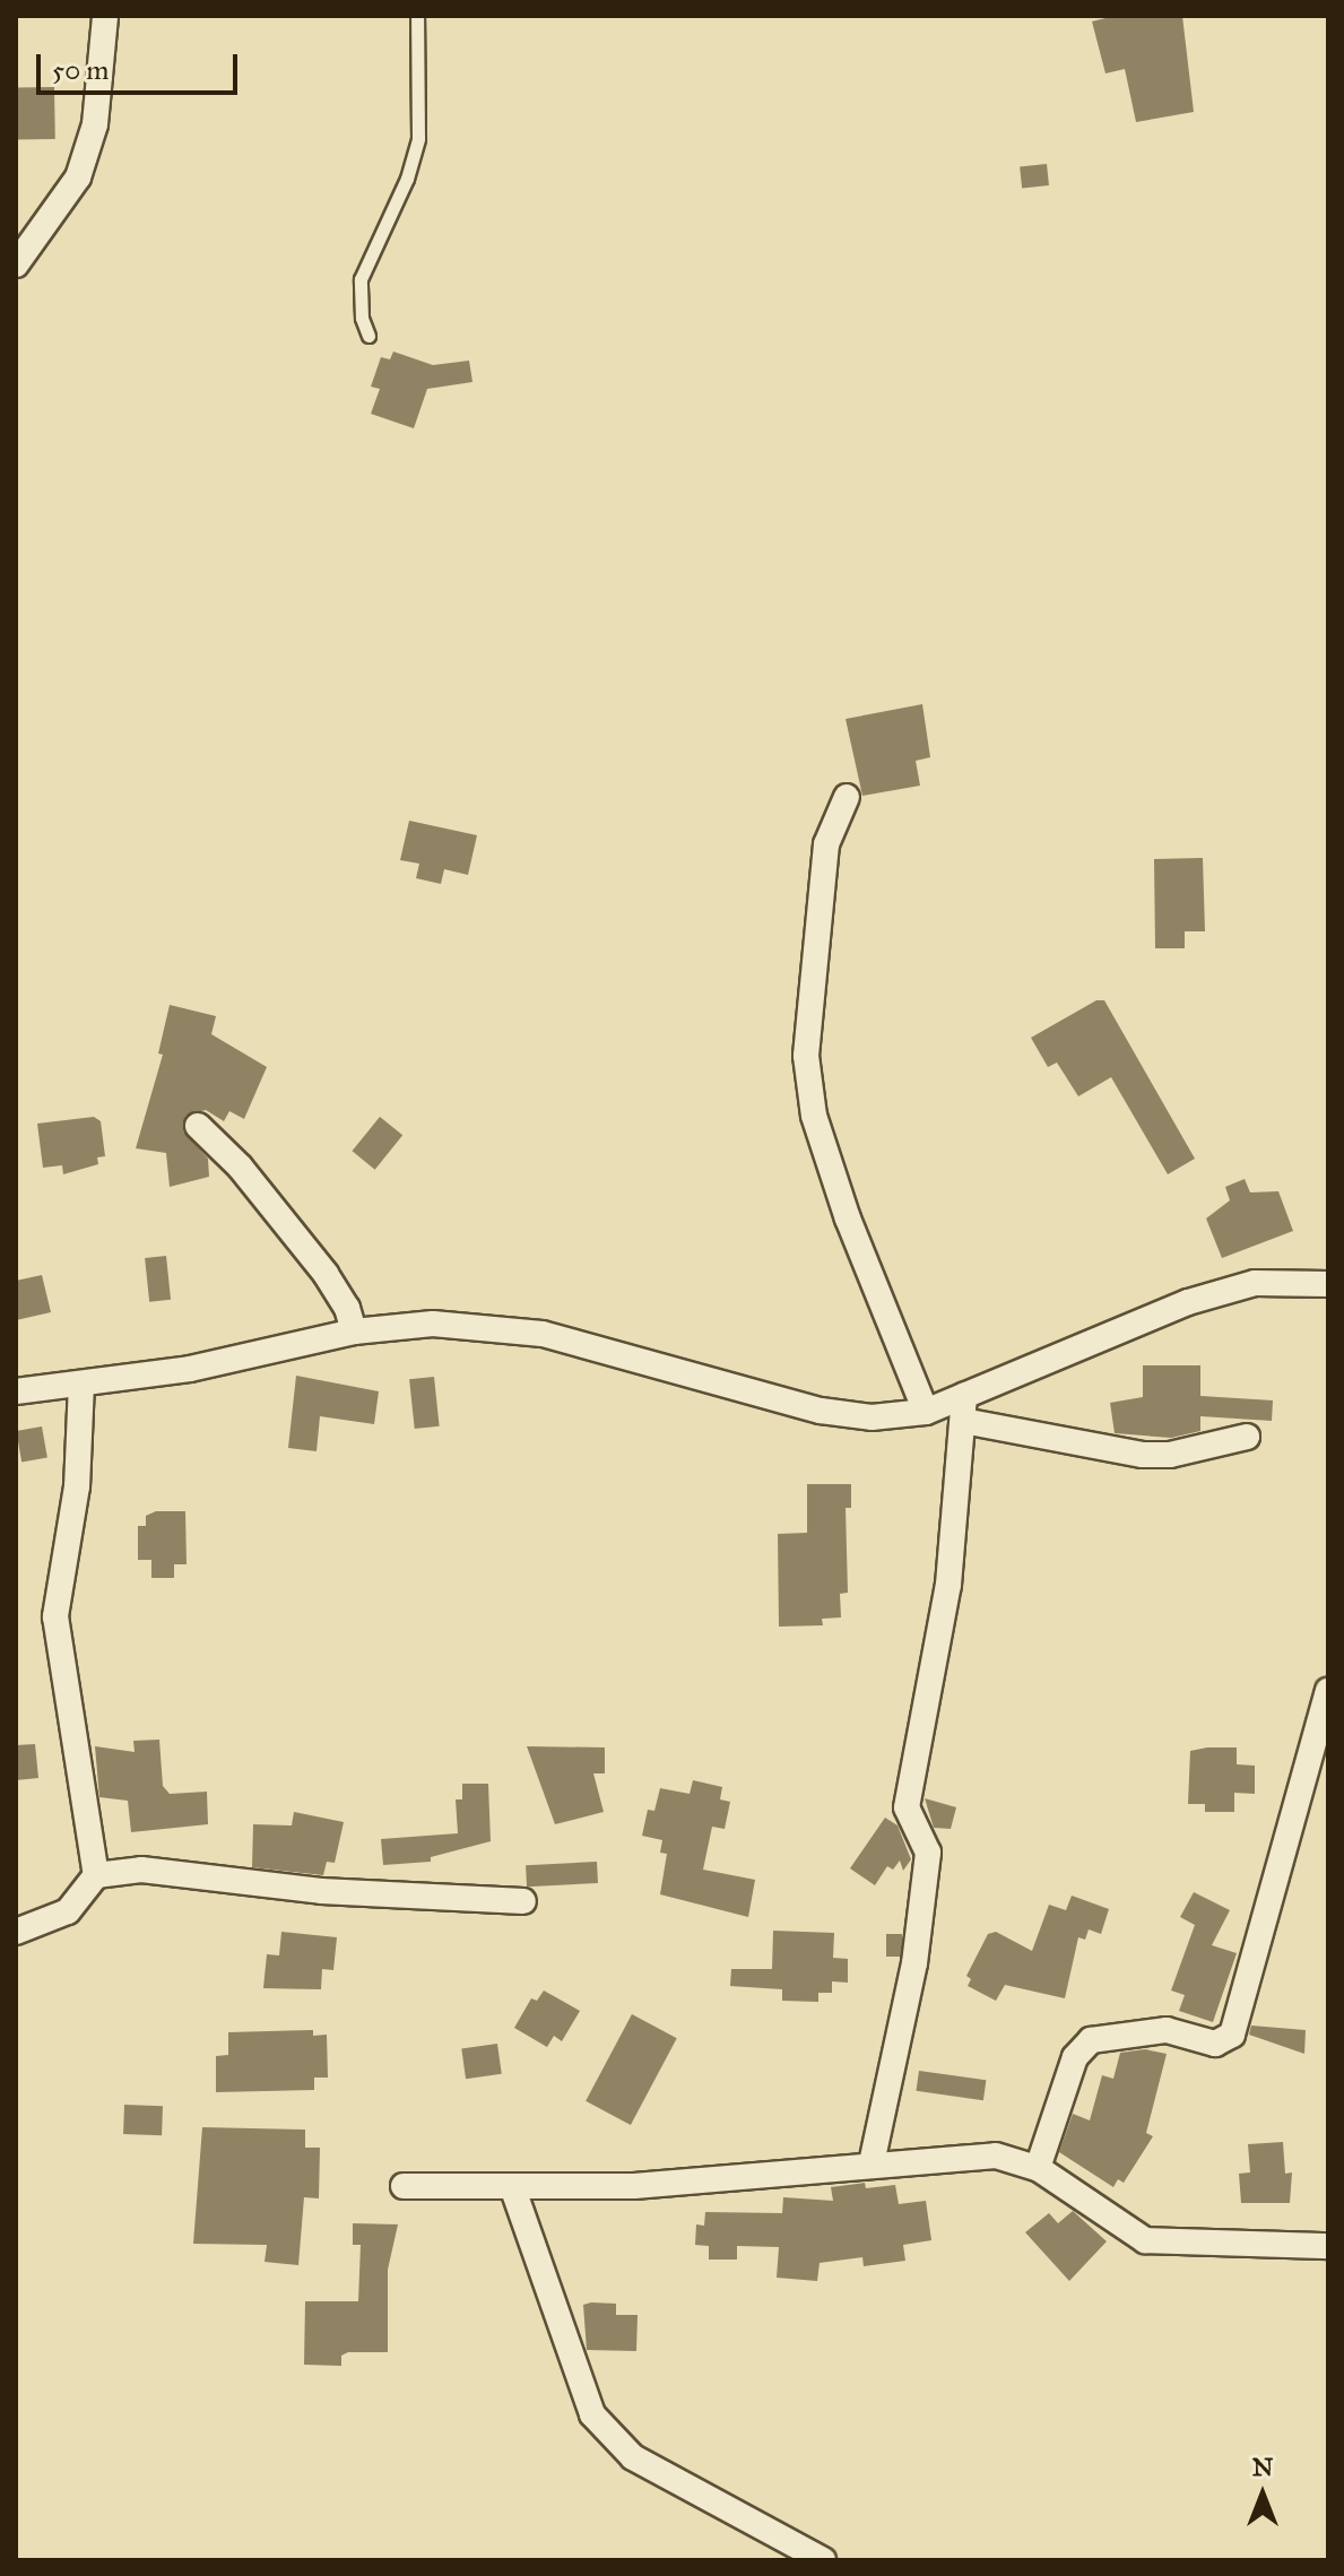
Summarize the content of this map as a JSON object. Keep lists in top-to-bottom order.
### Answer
{
  "scale_bar": "50 m",
  "north": "top"
}
